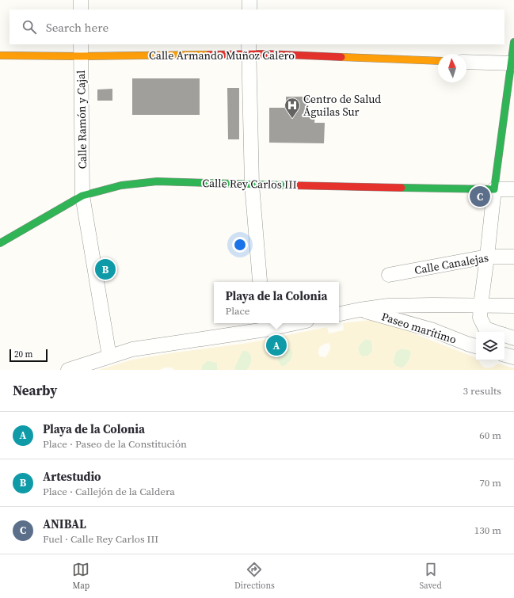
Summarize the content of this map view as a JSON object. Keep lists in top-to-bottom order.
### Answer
{
  "streets": {
    "main road": ["Calle Armando Muñoz Calero", "Calle Rey Carlos III"],
    "street": ["Calle Ramón y Cajal", "Calle Canalejas", "Paseo marítimo"]
  },
  "crossings": [
    ["Calle Armando Muñoz Calero", "Calle Ramón y Cajal"],
    ["Calle Ramón y Cajal", "Calle Rey Carlos III"]
  ],
  "places": {
    "hospital": ["Centro de Salud Águilas Sur"]
  },
  "scale_bar": "20 m",
  "north": "top",
  "page": {
    "search": "Search here",
    "pins": ["C", "B", "A"],
    "popup": ["Playa de la Colonia", "Place"],
    "scale": "20 m",
    "heading": ["Nearby", "3 results"],
    "list": [
      {
        "mark": "A",
        "name": "Playa de la Colonia",
        "note": "Place · Paseo de la Constitución",
        "value": "60 m"
      },
      {
        "mark": "B",
        "name": "Artestudio",
        "note": "Place · Callejón de la Caldera",
        "value": "70 m"
      },
      {
        "mark": "C",
        "name": "ANIBAL",
        "note": "Fuel · Calle Rey Carlos III",
        "value": "130 m"
      }
    ],
    "nav": ["Map", "Directions", "Saved"]
  }
}
